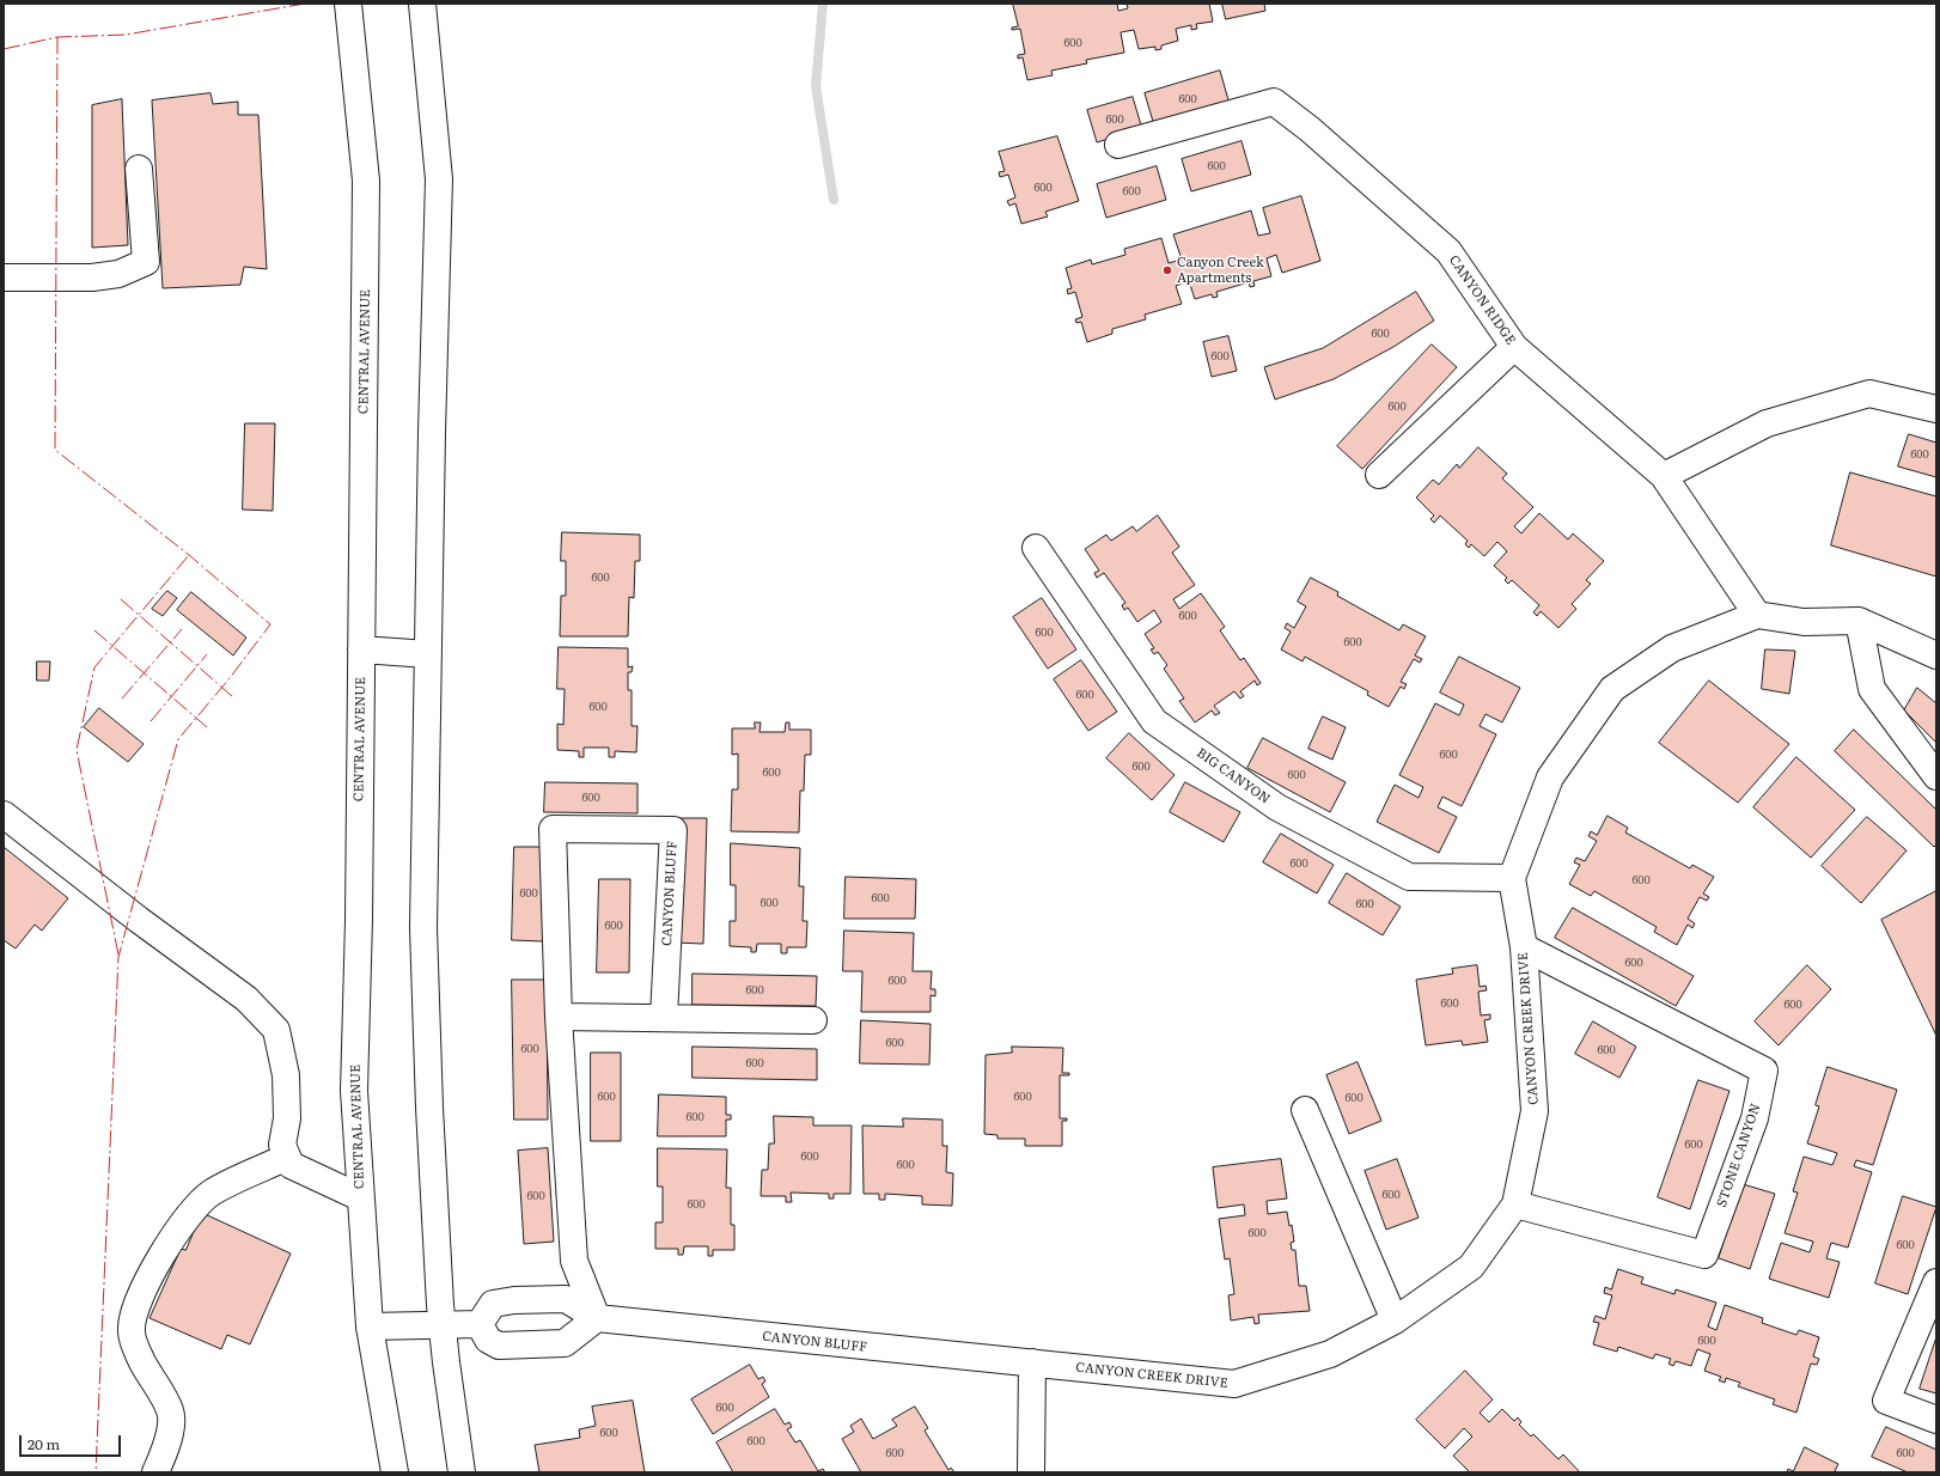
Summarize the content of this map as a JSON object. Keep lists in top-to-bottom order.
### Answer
{
  "streets": {
    "main road": [
      "CANYON RIDGE",
      "CENTRAL AVENUE",
      "BIG CANYON",
      "CANYON BLUFF",
      "CANYON CREEK DRIVE",
      "STONE CANYON"
    ]
  },
  "crossings": [
    ["BIG CANYON", "CANYON CREEK DRIVE"],
    ["CANYON BLUFF", "CANYON CREEK DRIVE"],
    ["CANYON CREEK DRIVE", "STONE CANYON"]
  ],
  "places": ["Canyon Creek Apartments"],
  "house_numbers": [
    "600",
    "600",
    "600",
    "600",
    "600",
    "600",
    "600",
    "600",
    "600",
    "600",
    "600",
    "600",
    "600",
    "600",
    "600",
    "600",
    "600",
    "600",
    "600",
    "600",
    "600",
    "600",
    "600",
    "600",
    "600",
    "600",
    "600",
    "600",
    "600",
    "600",
    "600",
    "600",
    "600",
    "600",
    "600",
    "600",
    "600",
    "600",
    "600",
    "600",
    "600",
    "600",
    "600",
    "600",
    "600",
    "600",
    "600",
    "600",
    "600",
    "600",
    "600",
    "600",
    "600",
    "600",
    "600"
  ],
  "scale_bar": "20 m"
}
